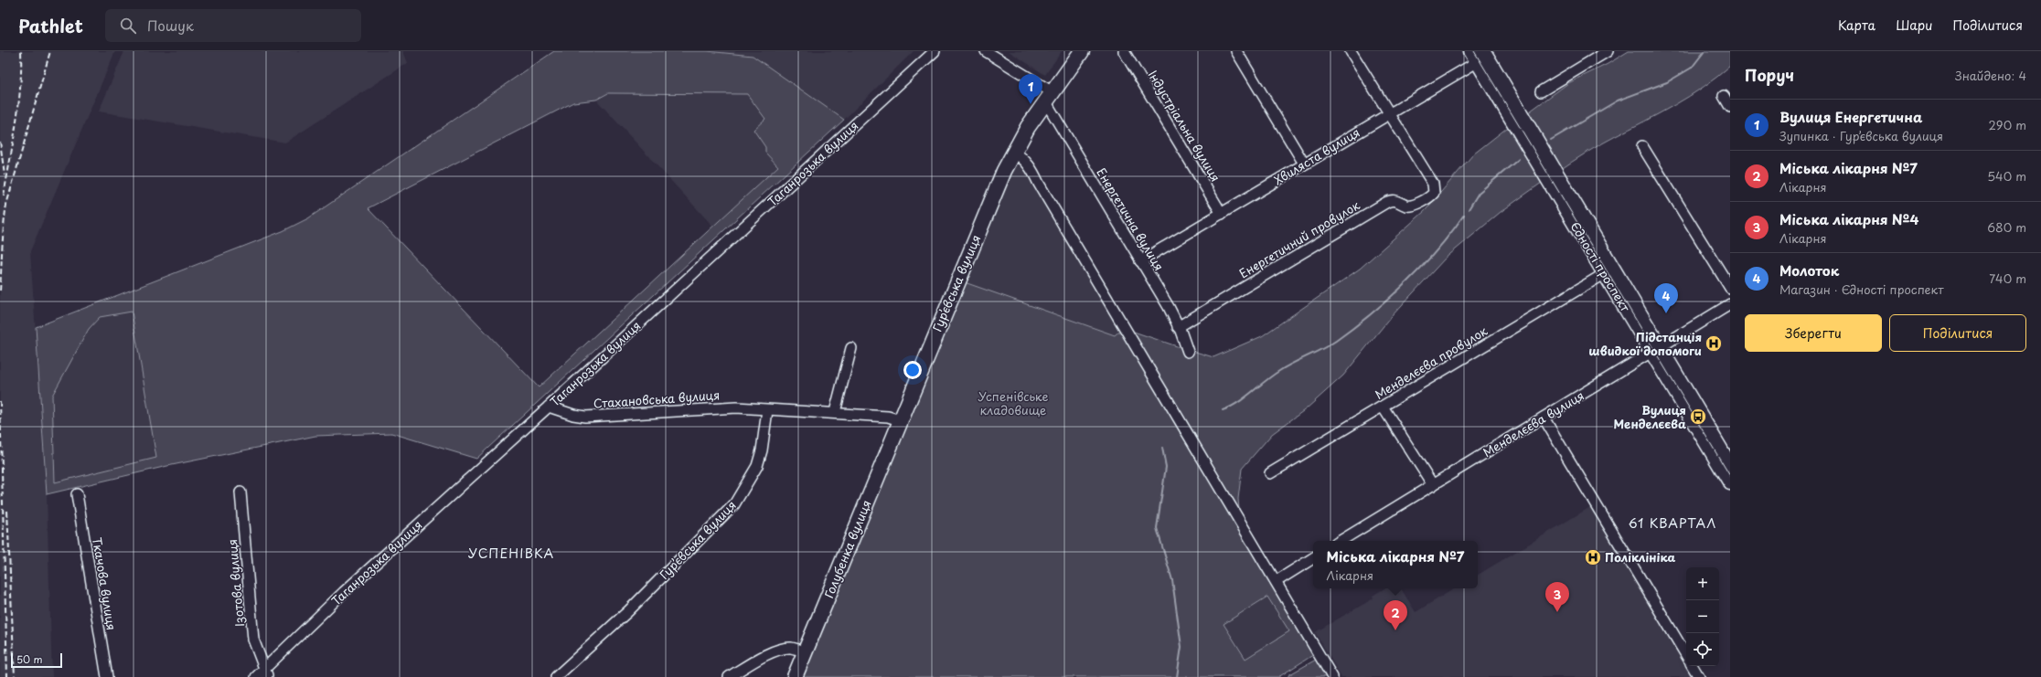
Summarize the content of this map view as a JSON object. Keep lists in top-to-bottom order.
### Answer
{
  "streets": {
    "highway": ["Гур’євська вулиця", "Голубенка вулиця"],
    "main road": ["Єдності проспект"],
    "street": [
      "Індустріальна вулиця",
      "Хвиляста вулиця",
      "Таганрозька вулиця",
      "Енергетична вулиця",
      "Енергетичний провулок",
      "Менделєєва провулок",
      "Стахановська вулиця",
      "Менделєєва вулиця",
      "Ізотова вулиця",
      "Ткачова вулиця"
    ]
  },
  "crossings": [
    ["Індустріальна вулиця", "Хвиляста вулиця"],
    ["Хвиляста вулиця", "Енергетична вулиця"],
    ["Хвиляста вулиця", "Енергетичний провулок"],
    ["Хвиляста вулиця", "Єдності проспект"],
    ["Таганрозька вулиця", "Стахановська вулиця"],
    ["Таганрозька вулиця", "Ізотова вулиця"],
    ["Енергетична вулиця", "Енергетичний провулок"],
    ["Енергетична вулиця", "Гур’євська вулиця"],
    ["Єдності проспект", "Менделєєва провулок"],
    ["Єдності проспект", "Менделєєва вулиця"],
    ["Гур’євська вулиця", "Стахановська вулиця"],
    ["Гур’євська вулиця", "Голубенка вулиця"]
  ],
  "districts": ["61 КВАРТАЛ", "УСПЕНІВКА"],
  "parks": ["Успенівське кладовище"],
  "places": {
    "hospital": ["Підстанція швидкої допомоги", "Поліклініка"],
    "bus stop": ["Вулиця Менделєєва"]
  },
  "scale_bar": "50 m",
  "page": {
    "header": "Pathlet",
    "search": "Пошук",
    "nav": ["Карта", "Шари", "Поділитися"],
    "heading": ["Поруч", "Знайдено: 4"],
    "pins": [
      "1",
      "4",
      "3",
      "2"
    ],
    "list": [
      {
        "mark": "1",
        "name": "Вулиця Енергетична",
        "note": "Зупинка · Гур’євська вулиця",
        "value": "290 m"
      },
      {
        "mark": "2",
        "name": "Міська лікарня №7",
        "note": "Лікарня",
        "value": "540 m"
      },
      {
        "mark": "3",
        "name": "Міська лікарня №4",
        "note": "Лікарня",
        "value": "680 m"
      },
      {
        "mark": "4",
        "name": "Молоток",
        "note": "Магазин · Єдності проспект",
        "value": "740 m"
      }
    ],
    "buttons": ["Зберегти", "Поділитися"],
    "popup": ["Міська лікарня №7", "Лікарня"],
    "map_buttons": ["+", "−"],
    "scale": "50 m"
  }
}
